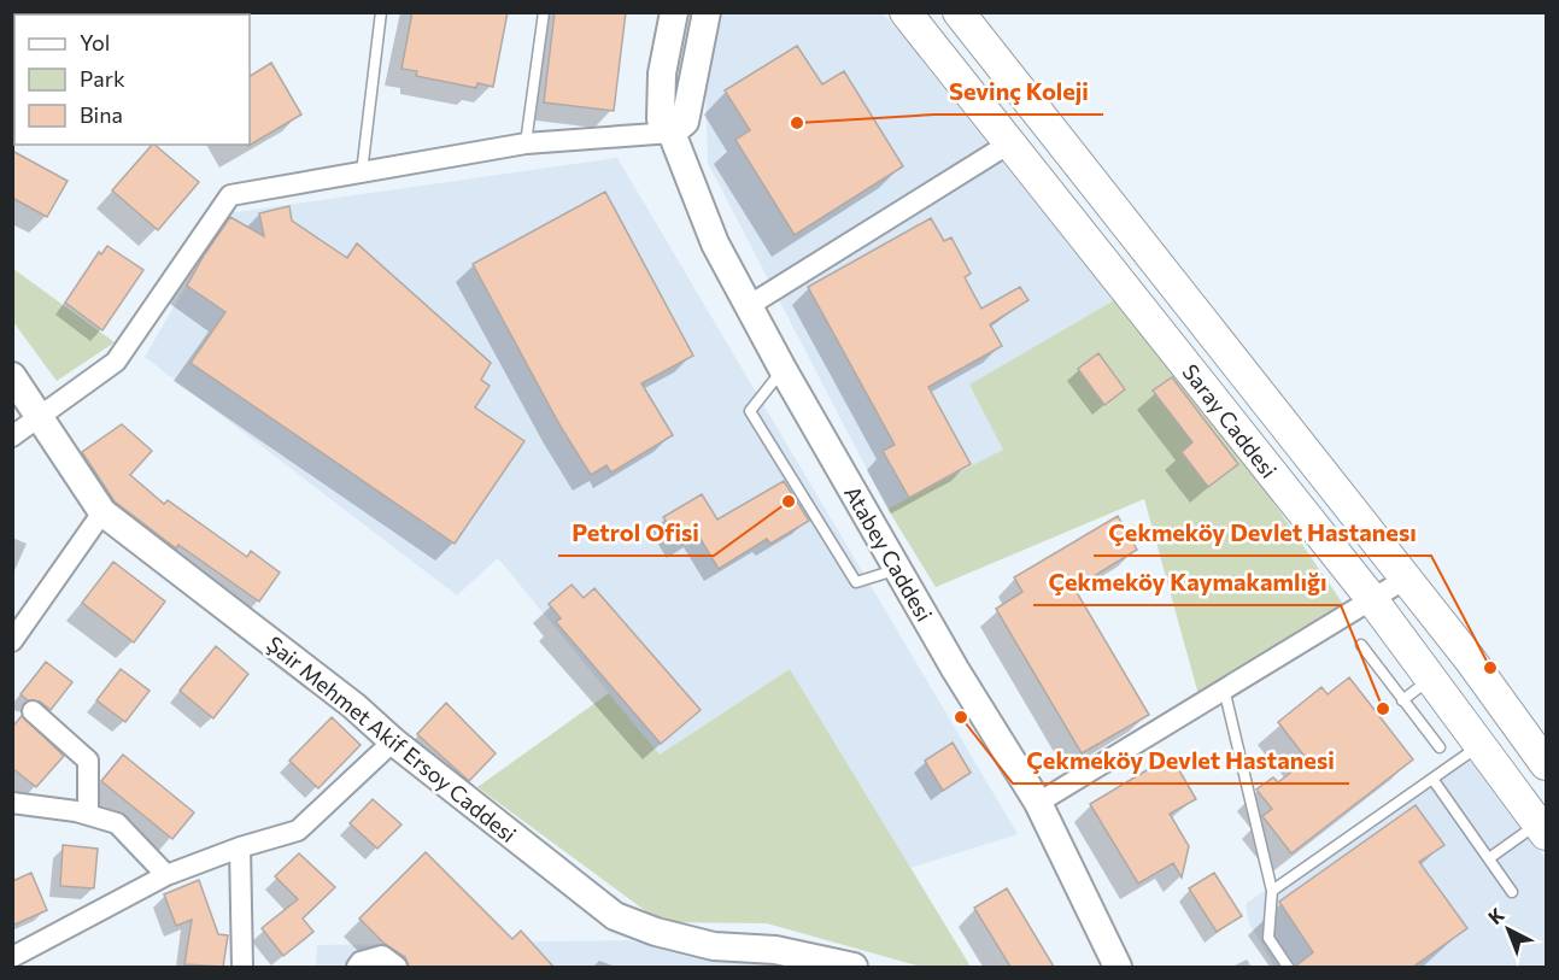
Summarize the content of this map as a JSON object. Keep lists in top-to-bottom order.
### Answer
{
  "streets": {
    "main road": ["Saray Caddesi", "Atabey Caddesi", "Şair Mehmet Akif Ersoy Caddesi"]
  },
  "places": [
    "Sevinç Koleji",
    "Petrol Ofisi",
    "Çekmeköy Devlet Hastanesı",
    "Çekmeköy Kaymakamlığı",
    "Çekmeköy Devlet Hastanesi"
  ],
  "legend": ["Yol", "Park", "Bina"],
  "north": "top left"
}
